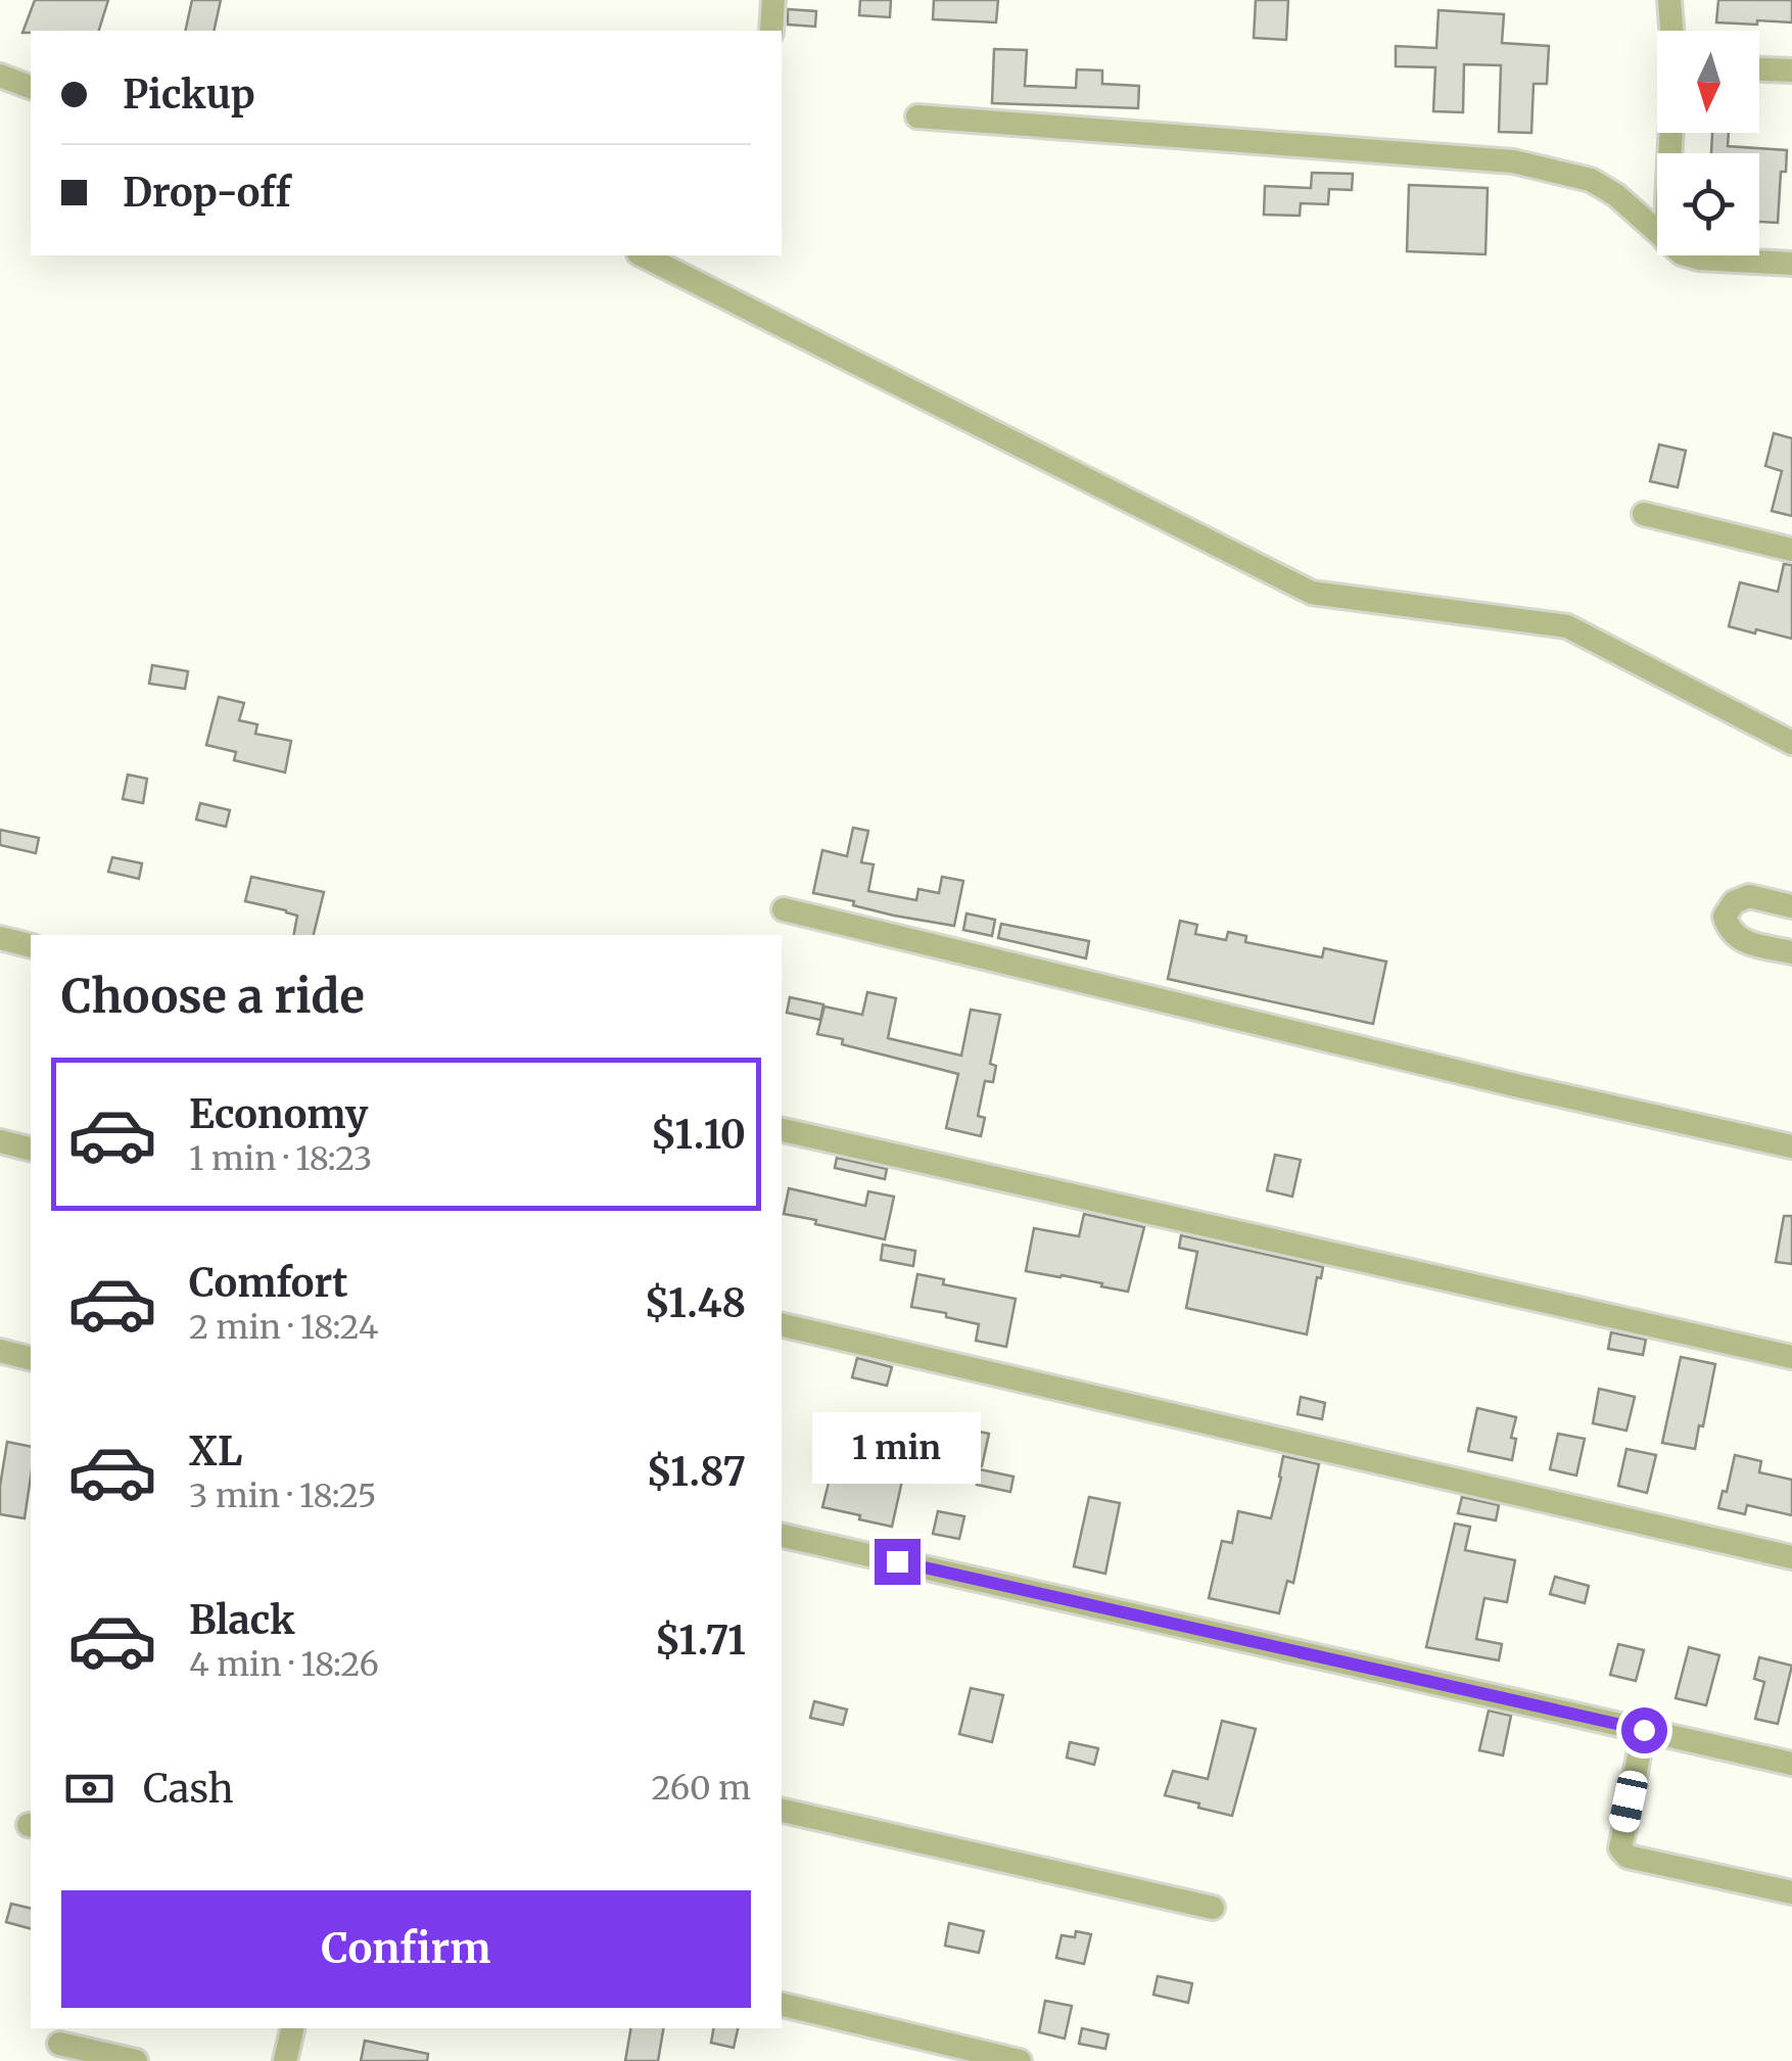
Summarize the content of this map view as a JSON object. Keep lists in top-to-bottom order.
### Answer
{
  "north": "bottom",
  "page": {
    "banner": ["Pickup", "Drop-off"],
    "heading": "Choose a ride",
    "list": [
      {
        "name": "Economy",
        "note": "1 min · 18:23",
        "value": "$1.10"
      },
      {
        "name": "Comfort",
        "note": "2 min · 18:24",
        "value": "$1.48"
      },
      {
        "name": "XL",
        "note": "3 min · 18:25",
        "value": "$1.87"
      },
      {
        "name": "Black",
        "note": "4 min · 18:26",
        "value": "$1.71"
      }
    ],
    "bubble": "1 min",
    "pay": ["Cash", "260 m"],
    "buttons": "Confirm"
  }
}
